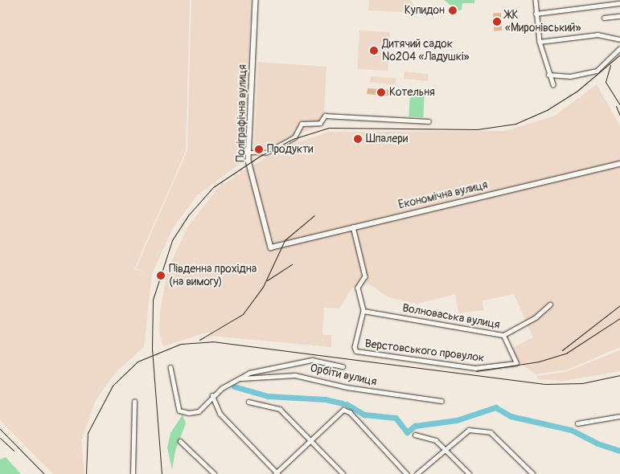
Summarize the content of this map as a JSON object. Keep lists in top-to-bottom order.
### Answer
{
  "streets": {
    "street": [
      "Поліграфічна вулиця",
      "Економічна вулиця",
      "Волноваська вулиця",
      "Верстовського провулок",
      "Орбіти вулиця"
    ]
  },
  "crossings": [
    ["Поліграфічна вулиця", "Економічна вулиця"],
    ["Волноваська вулиця", "Верстовського провулок"]
  ],
  "places": [
    "Купидон",
    "ЖК «Миронівський»",
    "Дитячий садок №204 «Ладушкі»",
    "Котельня",
    "Шпалери",
    "Продукти",
    "Південна прохідна (на вимогу)"
  ]
}
